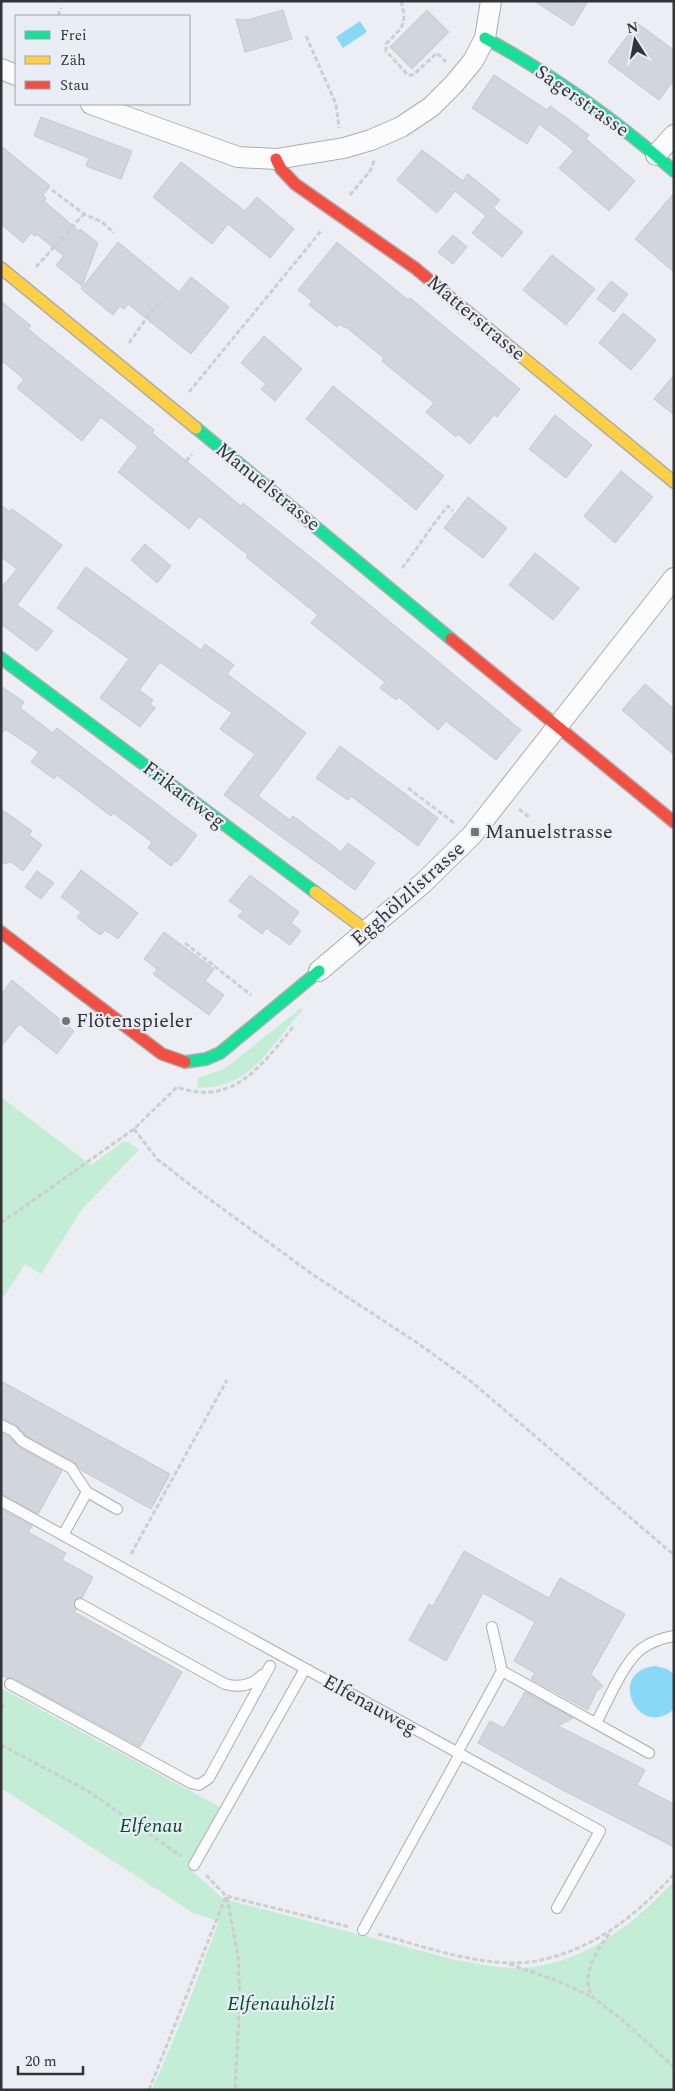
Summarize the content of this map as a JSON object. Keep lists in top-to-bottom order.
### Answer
{
  "streets": {
    "street": [
      "Sagerstrasse",
      "Matterstrasse",
      "Manuelstrasse",
      "Frikartweg",
      "Egghölzlistrasse"
    ],
    "lane": ["Elfenauweg"]
  },
  "crossings": [
    ["Manuelstrasse", "Egghölzlistrasse"],
    ["Frikartweg", "Egghölzlistrasse"]
  ],
  "parks": ["Elfenau", "Elfenauhölzli"],
  "places": {
    "transit": ["Manuelstrasse"],
    "other": ["Flötenspieler"]
  },
  "legend": ["Frei", "Zäh", "Stau"],
  "scale_bar": "20 m",
  "north": "top"
}
